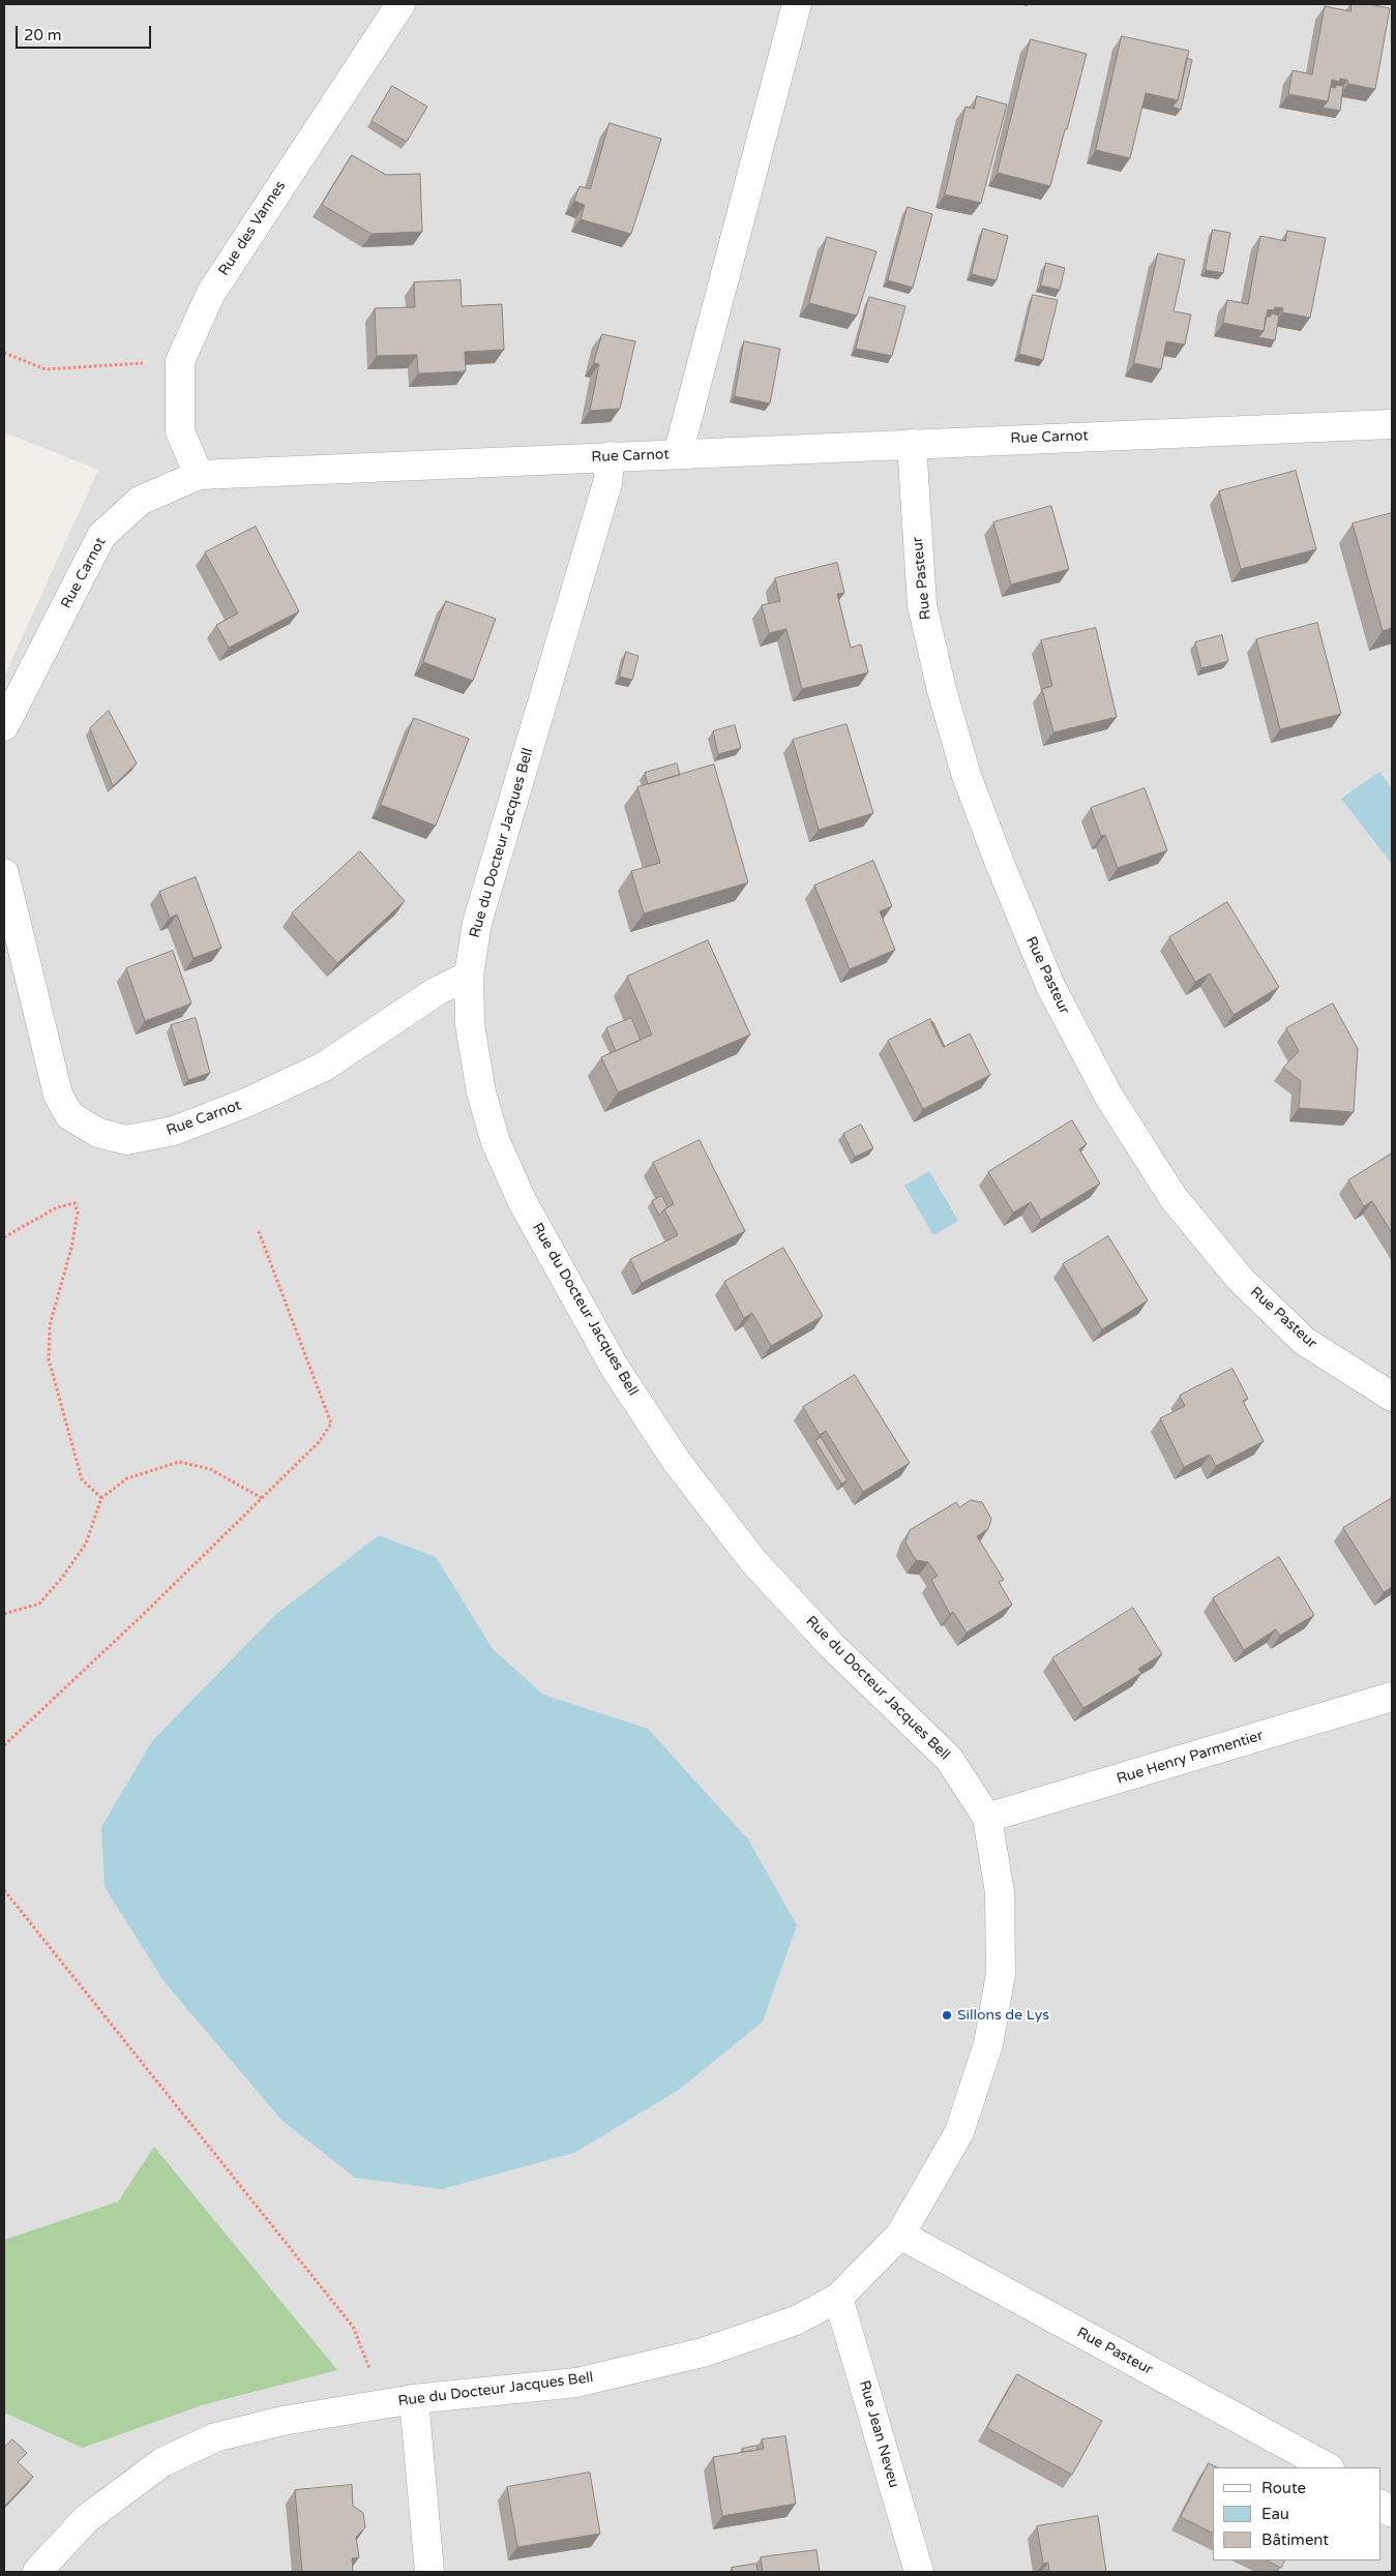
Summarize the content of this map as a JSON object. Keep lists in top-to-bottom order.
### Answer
{
  "streets": {
    "street": [
      "Rue des Vannes",
      "Rue Carnot",
      "Rue Pasteur",
      "Rue du Docteur Jacques Bell",
      "Rue Henry Parmentier",
      "Rue Jean Neveu"
    ]
  },
  "crossings": [
    ["Rue des Vannes", "Rue Carnot"],
    ["Rue Carnot", "Rue Pasteur"],
    ["Rue Carnot", "Rue du Docteur Jacques Bell"],
    ["Rue Pasteur", "Rue du Docteur Jacques Bell"],
    ["Rue du Docteur Jacques Bell", "Rue Henry Parmentier"],
    ["Rue du Docteur Jacques Bell", "Rue Jean Neveu"]
  ],
  "places": ["Sillons de Lys"],
  "legend": ["Route", "Eau", "Bâtiment"],
  "scale_bar": "20 m"
}
